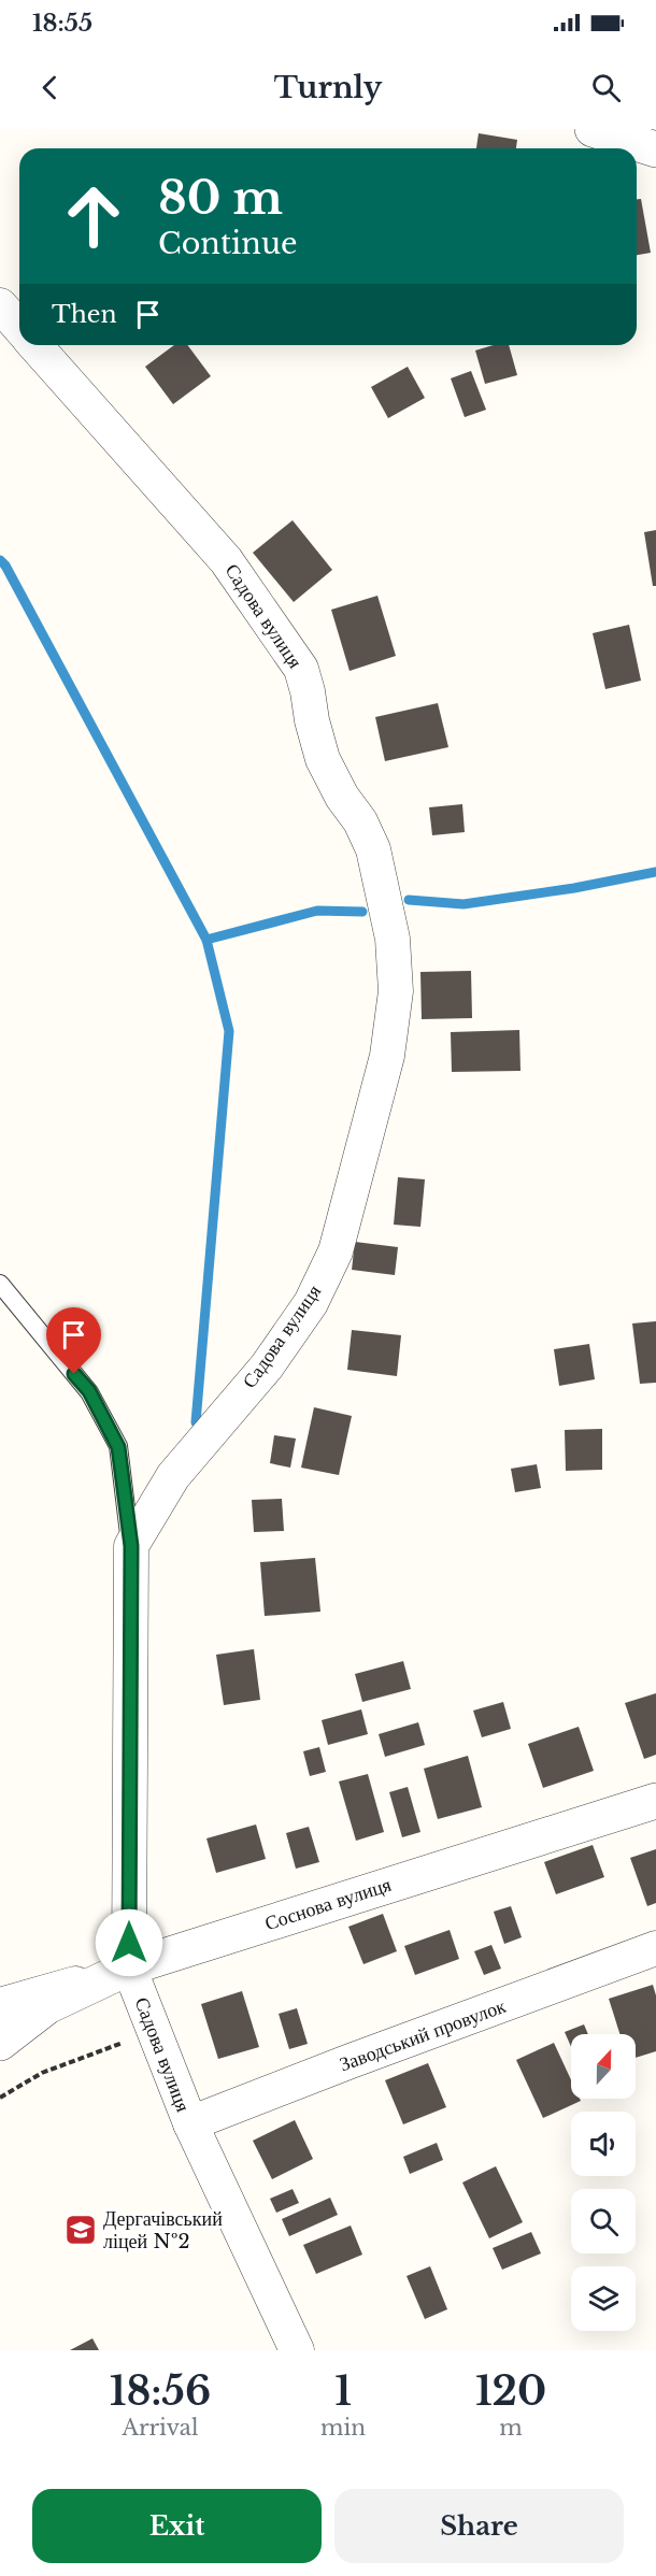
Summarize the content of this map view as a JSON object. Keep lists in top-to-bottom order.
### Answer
{
  "streets": {
    "street": ["Садова вулиця", "Соснова вулиця", "Заводський провулок"]
  },
  "crossings": [
    ["Садова вулиця", "Соснова вулиця"],
    ["Садова вулиця", "Заводський провулок"]
  ],
  "places": {
    "school or university": ["Дергачівський ліцей №2"]
  },
  "north": "top",
  "page": {
    "status": "18:55",
    "header": "Turnly",
    "turn": ["80 m", "Continue"],
    "then": "Then",
    "eta": [
      "18:56",
      "Arrival",
      "1",
      "min",
      "120",
      "m"
    ],
    "buttons": ["Exit", "Share"]
  }
}
